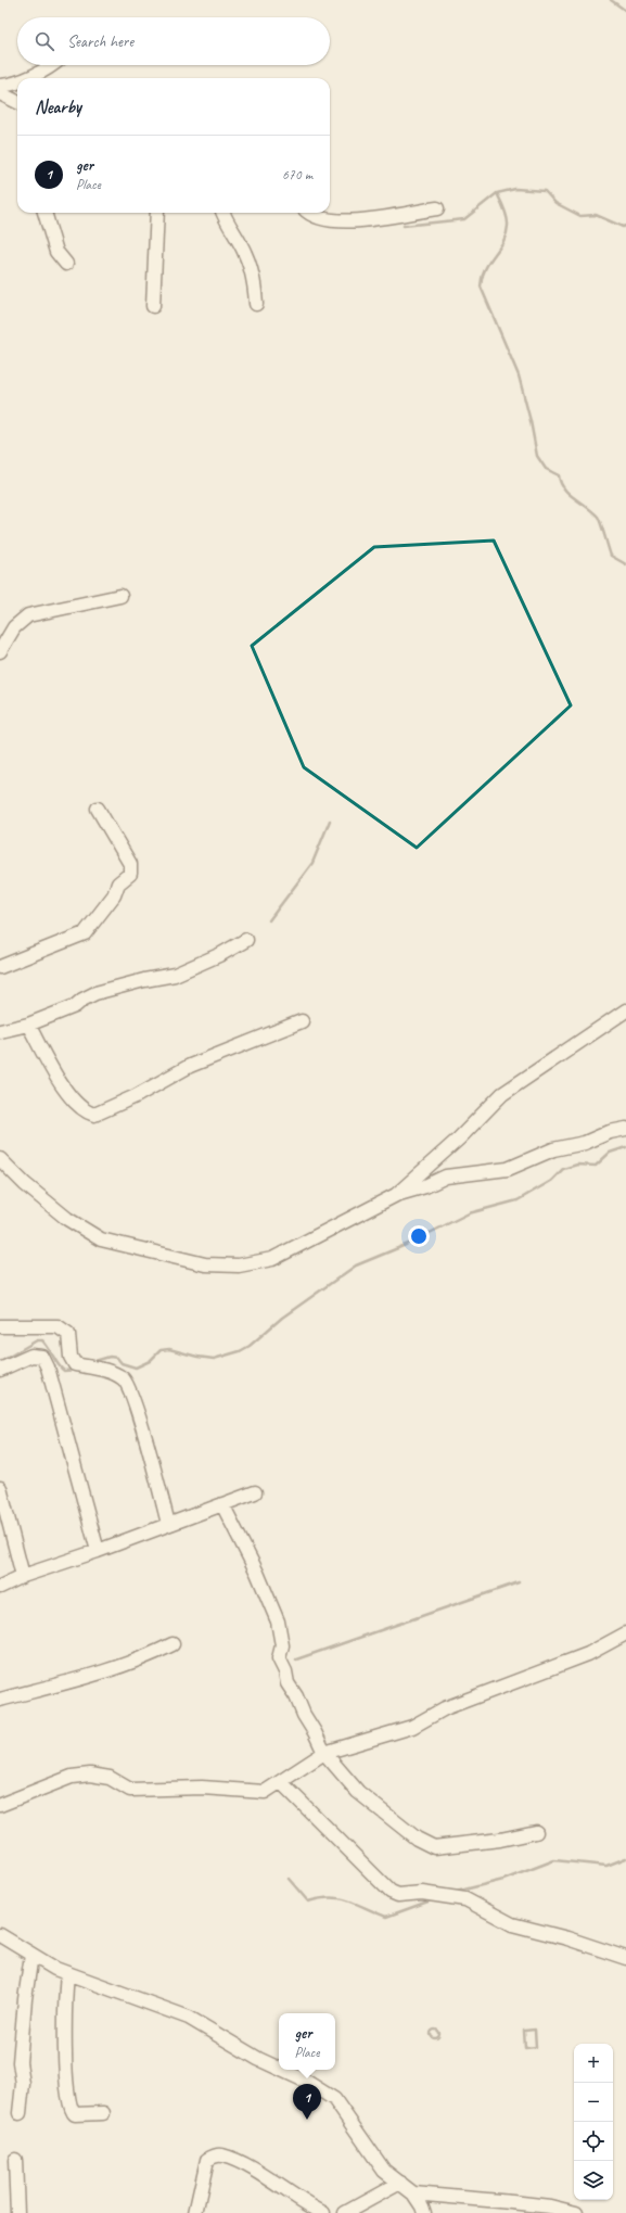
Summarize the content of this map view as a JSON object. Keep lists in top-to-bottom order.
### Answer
{
  "page": {
    "search": "Search here",
    "heading": "Nearby",
    "list": [
      {
        "mark": "1",
        "name": "ger",
        "note": "Place",
        "value": "670 m"
      }
    ],
    "popup": ["ger", "Place"],
    "map_buttons": ["+", "−"],
    "pins": "1"
  }
}
